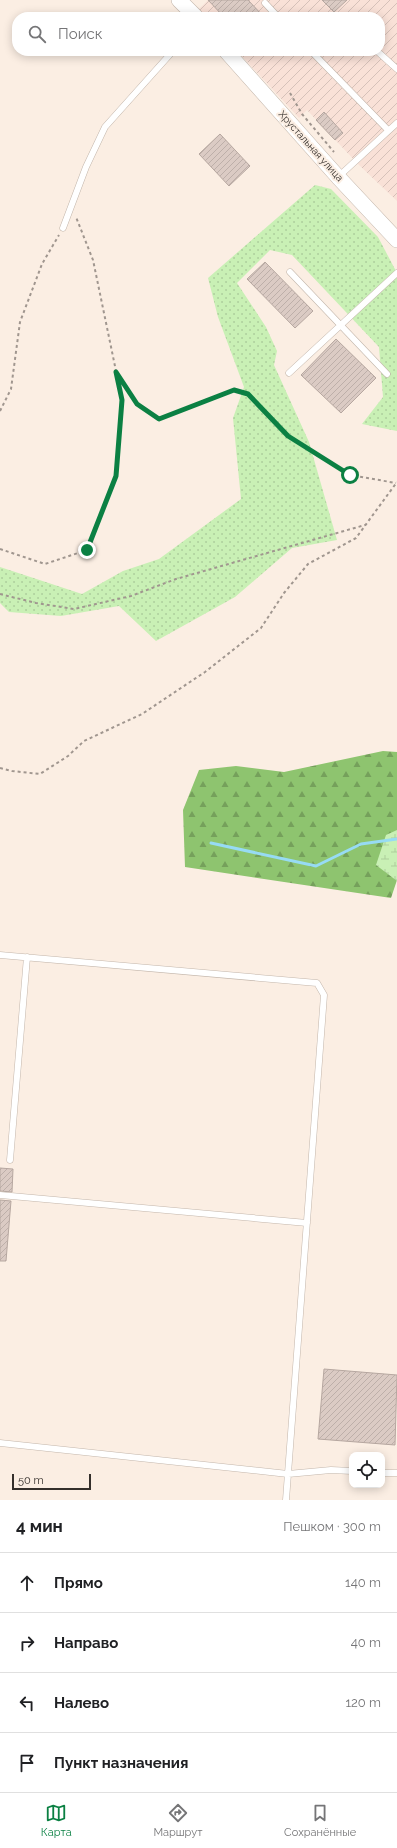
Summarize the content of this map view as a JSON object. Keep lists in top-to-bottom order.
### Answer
{
  "streets": {
    "street": ["Хрустальная улица"]
  },
  "scale_bar": "50 m",
  "page": {
    "search": "Поиск",
    "scale": "50 m",
    "heading": ["4 мин", "Пешком · 300 m"],
    "list": [
      ["Прямо", "140 m"],
      ["Направо", "40 m"],
      ["Налево", "120 m"],
      "Пункт назначения"
    ],
    "nav": ["Карта", "Маршрут", "Сохранённые"]
  }
}
